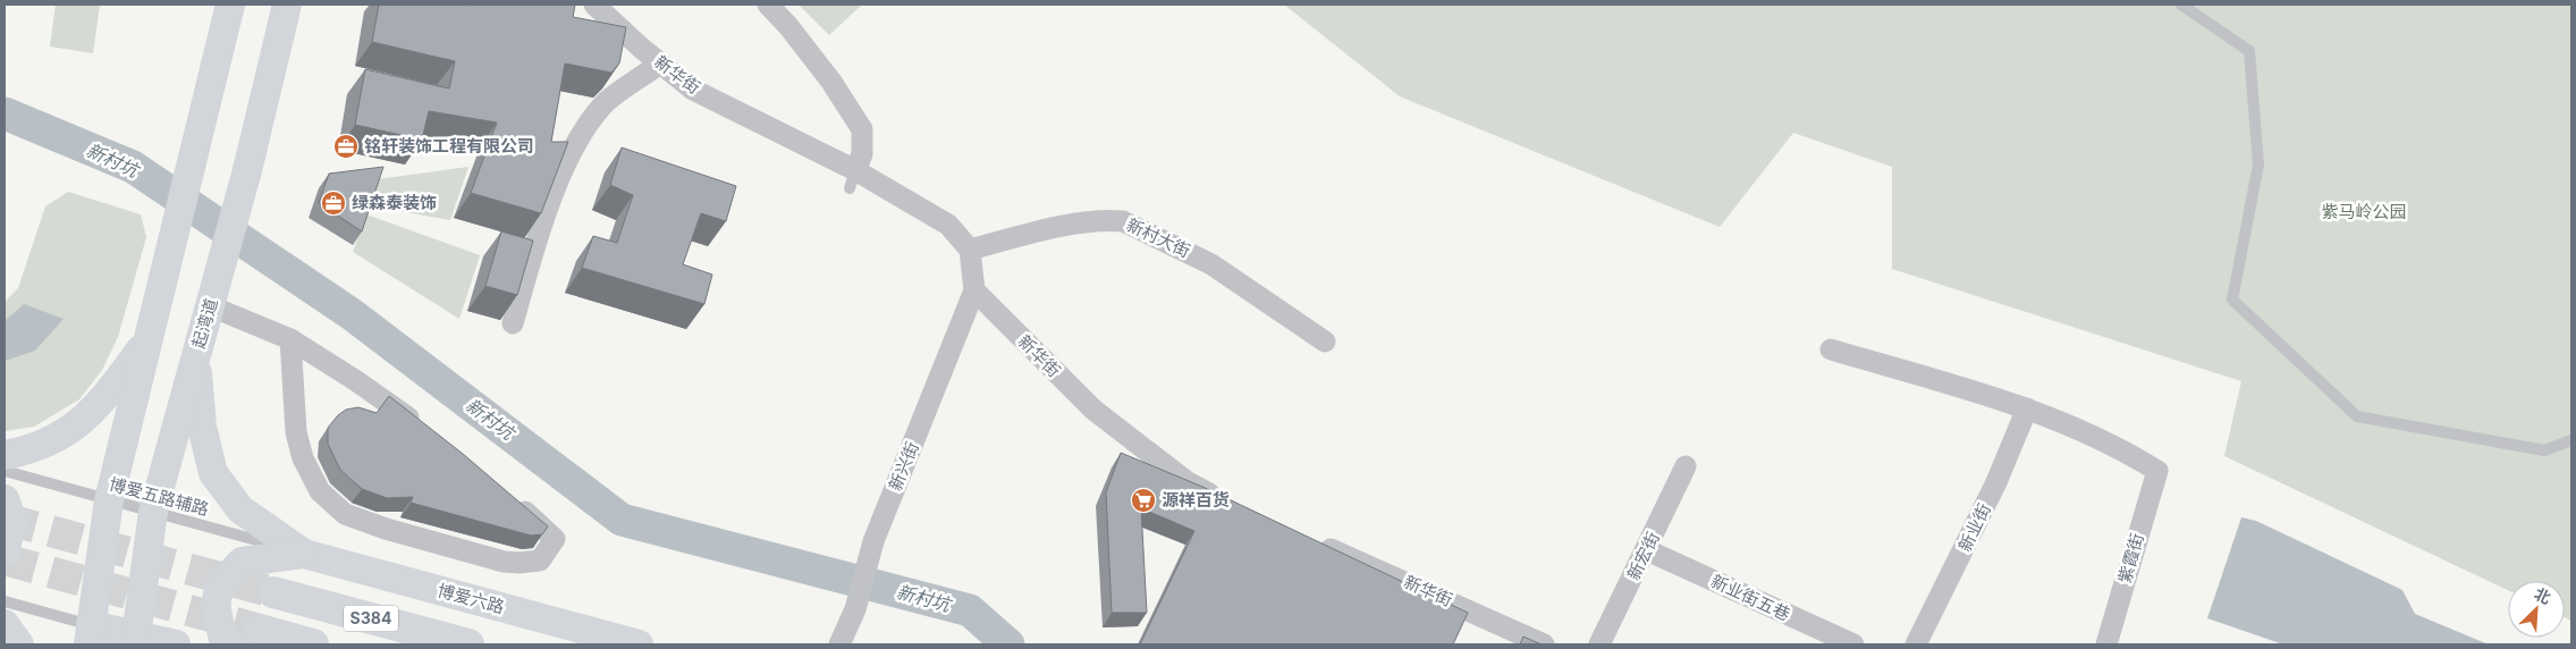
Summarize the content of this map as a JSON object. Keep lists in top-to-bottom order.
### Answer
{
  "streets": {
    "highway": ["S384"],
    "main road": ["起湾道", "博爱六路"],
    "street": [
      "新华街",
      "新村大街",
      "新兴街",
      "新业街",
      "新宏街",
      "紫霞街",
      "新业街五巷"
    ],
    "lane": ["博爱五路辅路"]
  },
  "crossings": [
    ["新华街", "新村大街"],
    ["新华街", "新兴街"],
    ["起湾道", "博爱五路辅路"],
    ["博爱五路辅路", "博爱六路"],
    ["新业街", "紫霞街"],
    ["新宏街", "新业街五巷"]
  ],
  "water": ["新村坑"],
  "parks": ["紫马岭公园"],
  "places": {
    "office": ["铭轩装饰工程有限公司", "绿森泰装饰"],
    "supermarket": ["源祥百货"]
  },
  "north": "top right"
}
